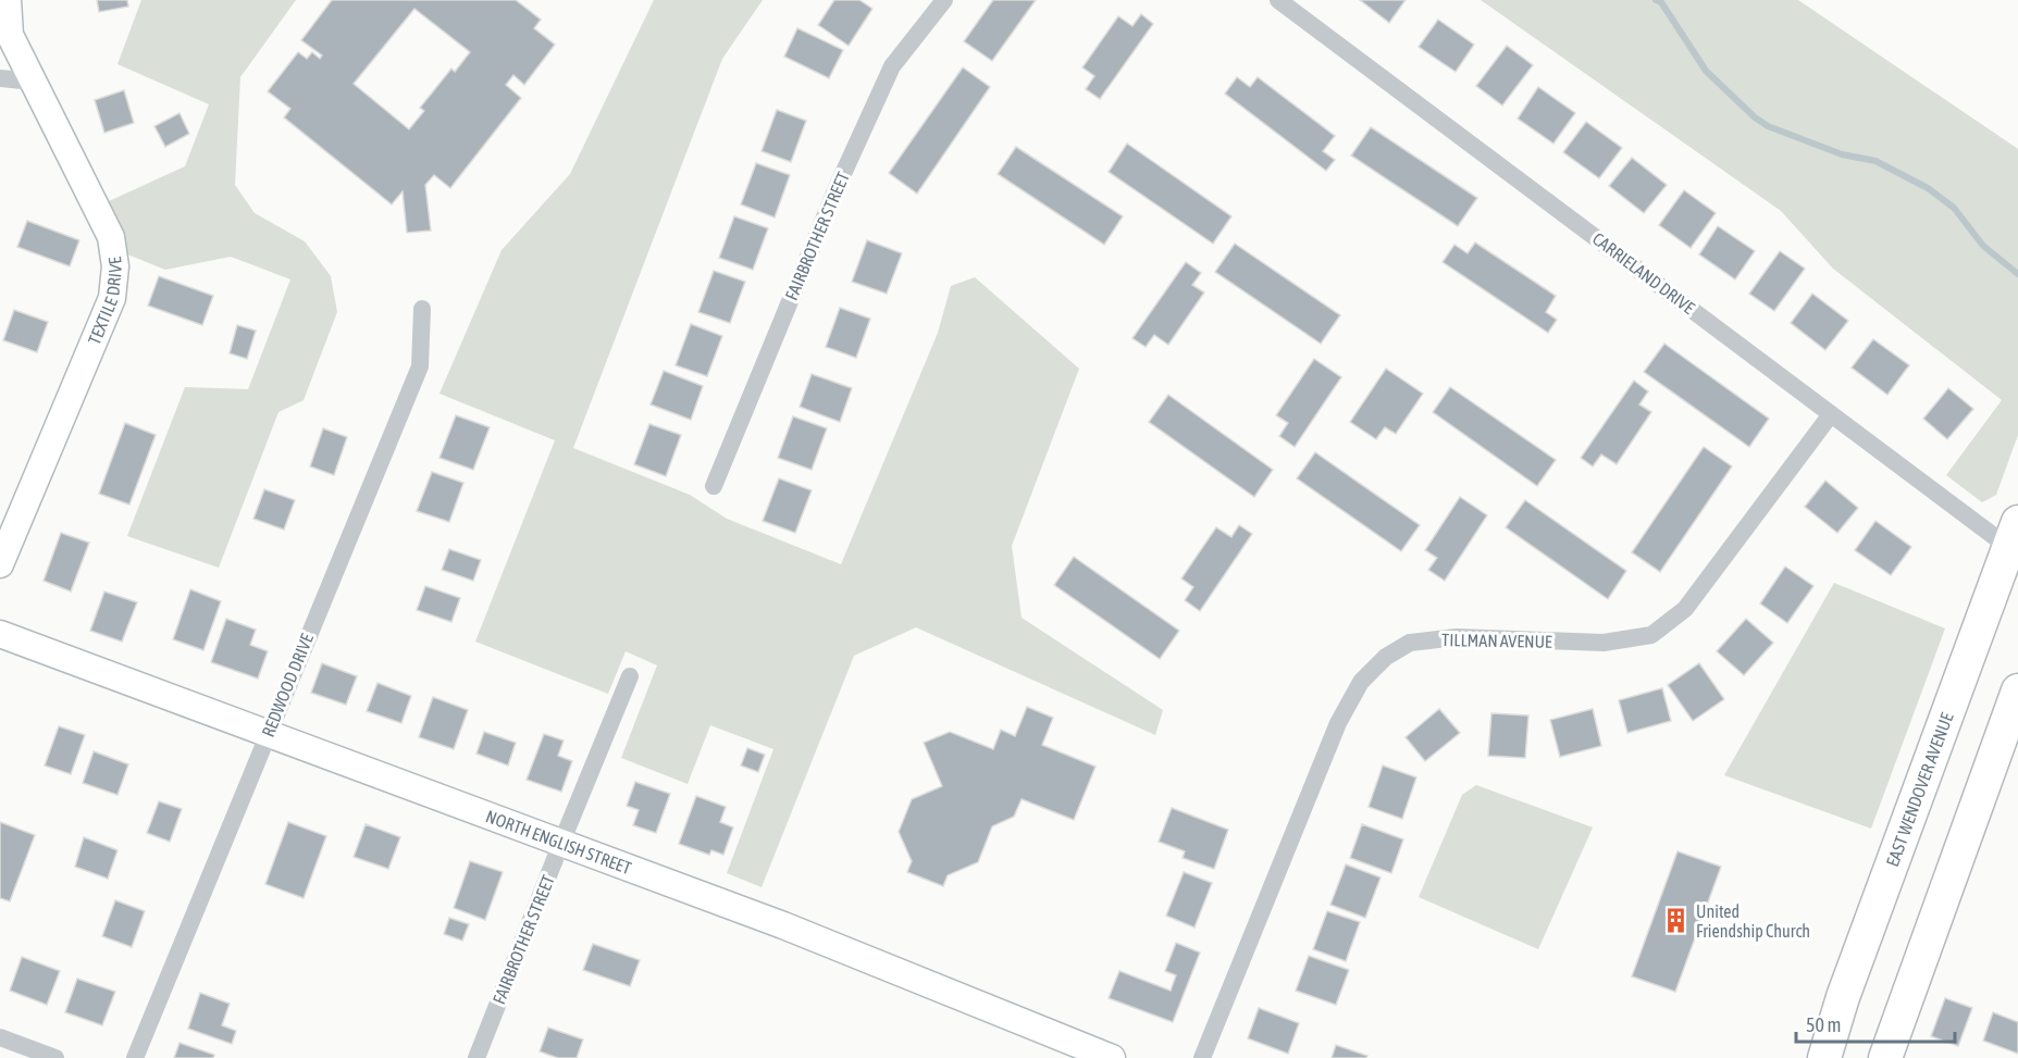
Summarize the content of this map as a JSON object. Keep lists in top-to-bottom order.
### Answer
{
  "streets": {
    "highway": ["EAST WENDOVER AVENUE"],
    "street": [
      "FAIRBROTHER STREET",
      "CARRIELAND DRIVE",
      "TEXTILE DRIVE",
      "TILLMAN AVENUE",
      "REDWOOD DRIVE",
      "NORTH ENGLISH STREET"
    ]
  },
  "crossings": [
    ["FAIRBROTHER STREET", "NORTH ENGLISH STREET"],
    ["CARRIELAND DRIVE", "TILLMAN AVENUE"],
    ["CARRIELAND DRIVE", "EAST WENDOVER AVENUE"],
    ["REDWOOD DRIVE", "NORTH ENGLISH STREET"]
  ],
  "places": {
    "building": ["United Friendship Church"]
  },
  "scale_bar": "50 m"
}
